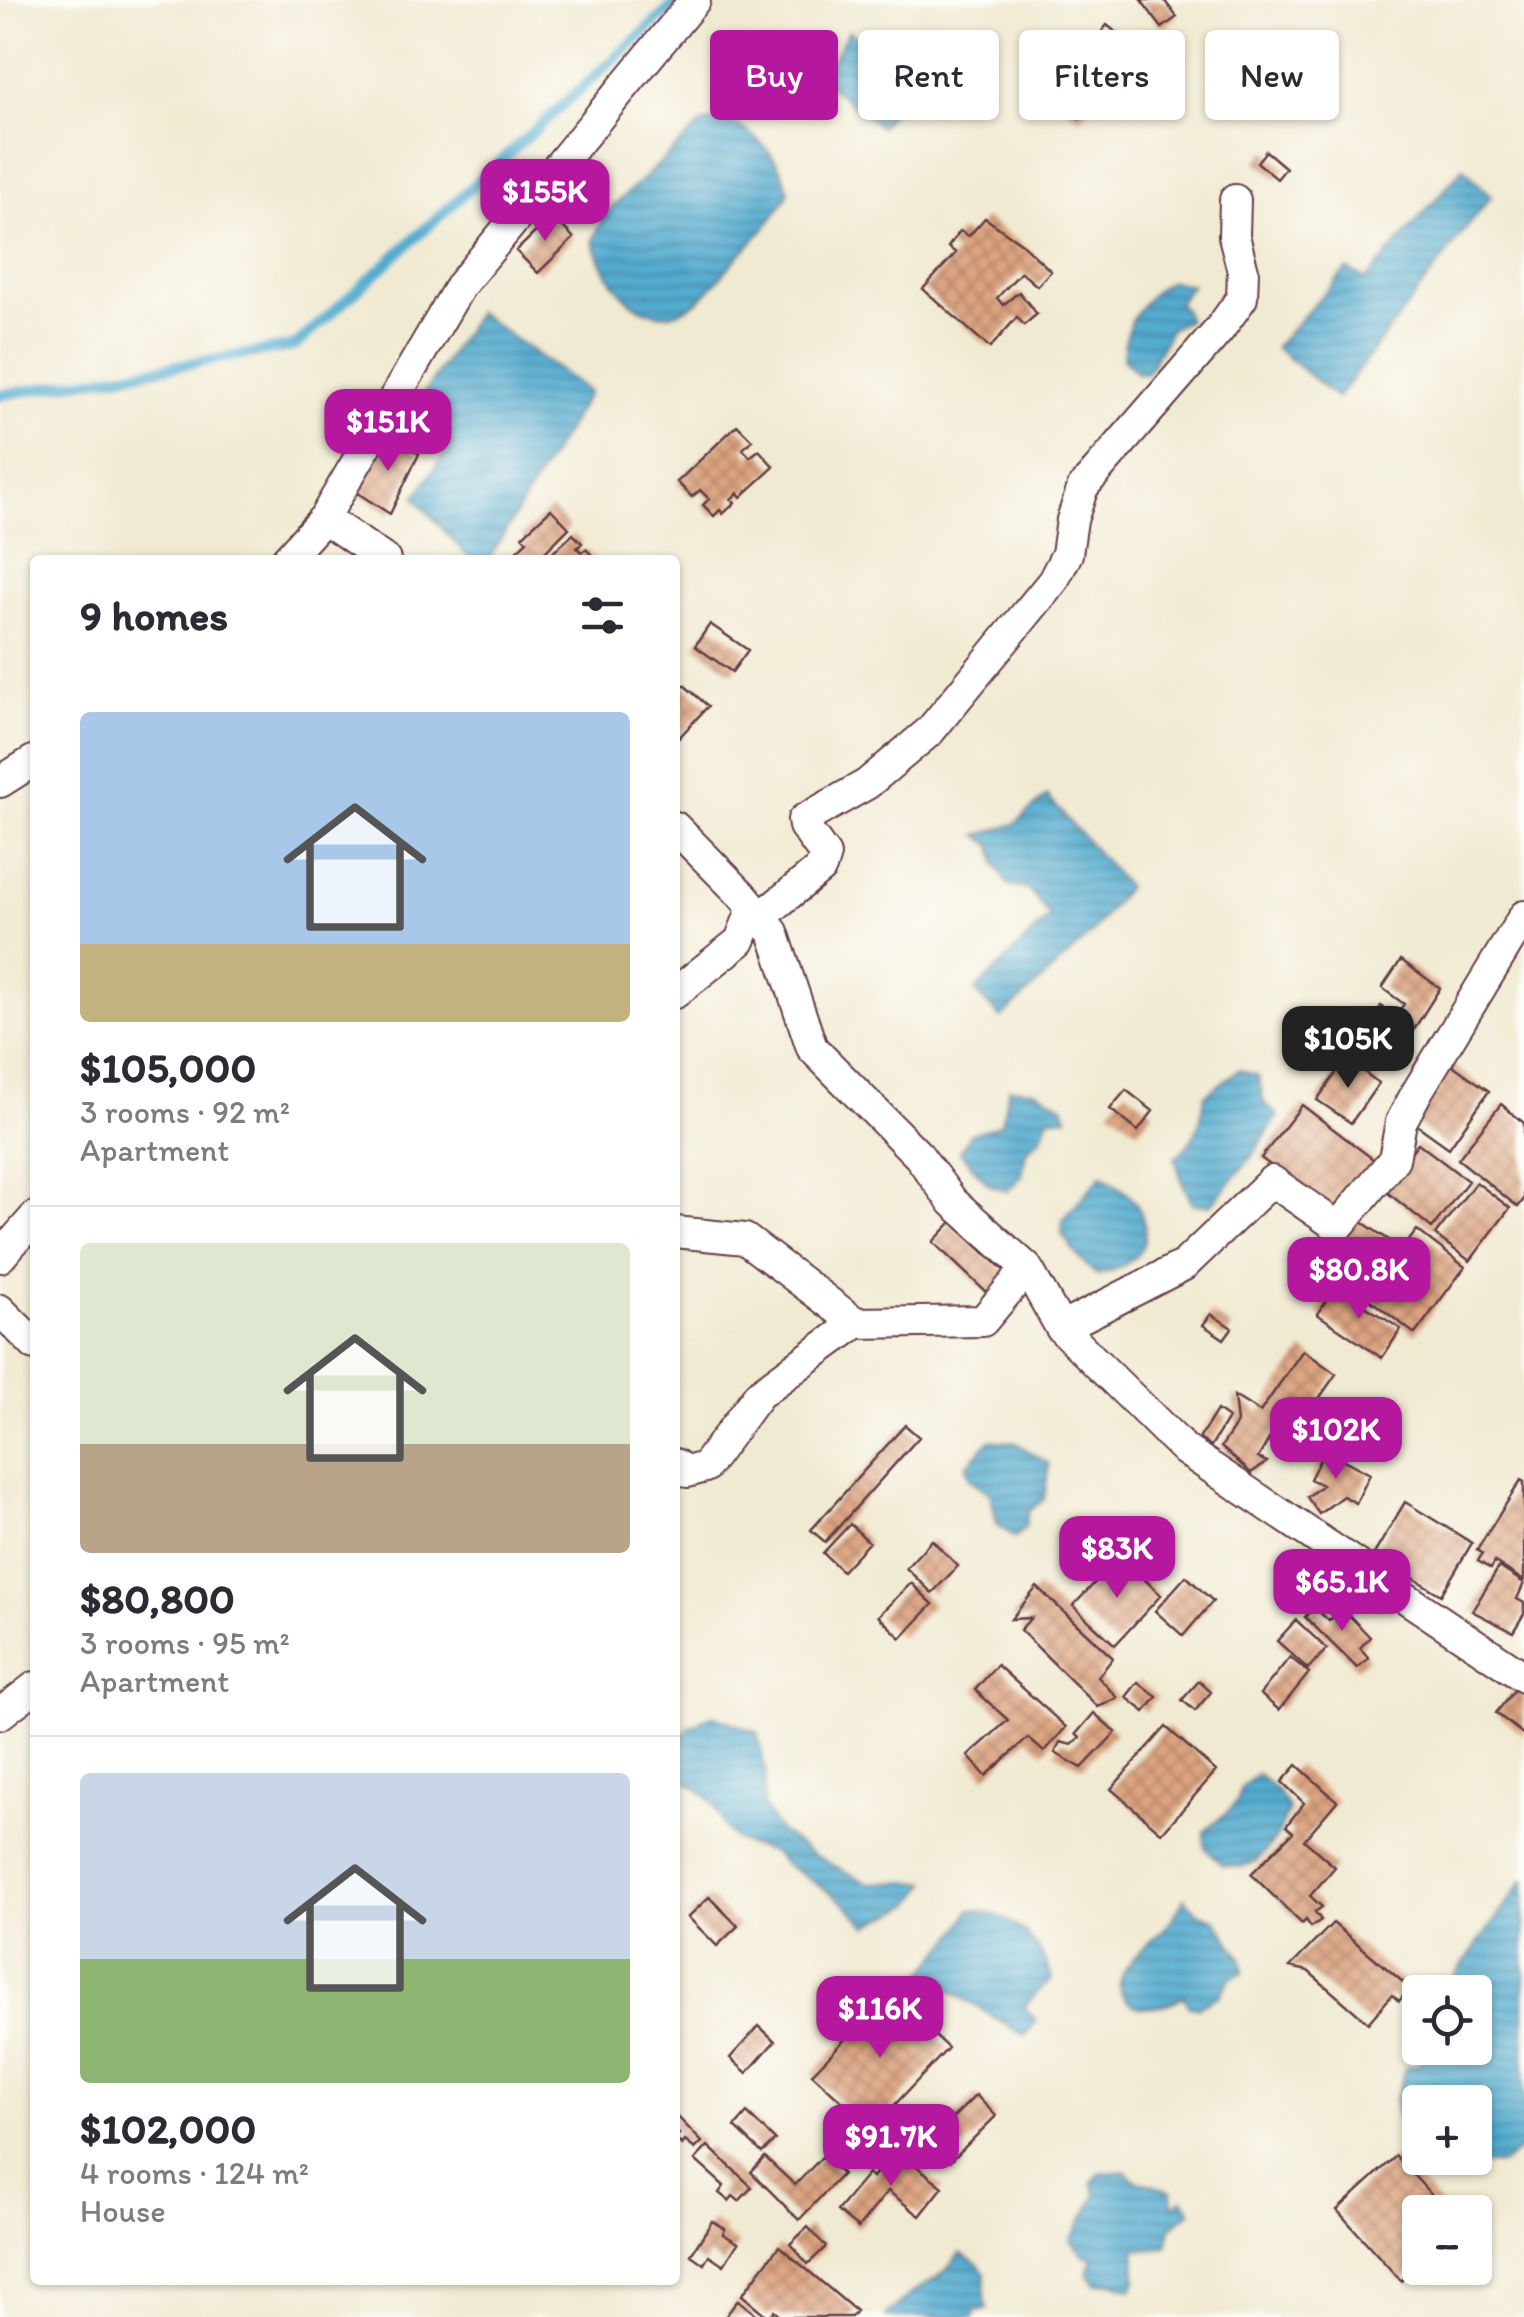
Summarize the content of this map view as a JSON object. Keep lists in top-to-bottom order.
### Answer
{
  "page": {
    "chip": [
      "Buy",
      "Rent",
      "Filters",
      "New"
    ],
    "price": [
      "$155K",
      "$151K",
      "$105K",
      "$80.8K",
      "$102K",
      "$83K",
      "$65.1K",
      "$116K",
      "$91.7K"
    ],
    "heading": "9 homes",
    "list": [
      {
        "name": "$105,000",
        "note": "3 rooms · 92 m² · Apartment"
      },
      {
        "name": "$80,800",
        "note": "3 rooms · 95 m² · Apartment"
      },
      {
        "name": "$102,000",
        "note": "4 rooms · 124 m² · House"
      }
    ],
    "map_buttons": ["+", "−"]
  }
}
